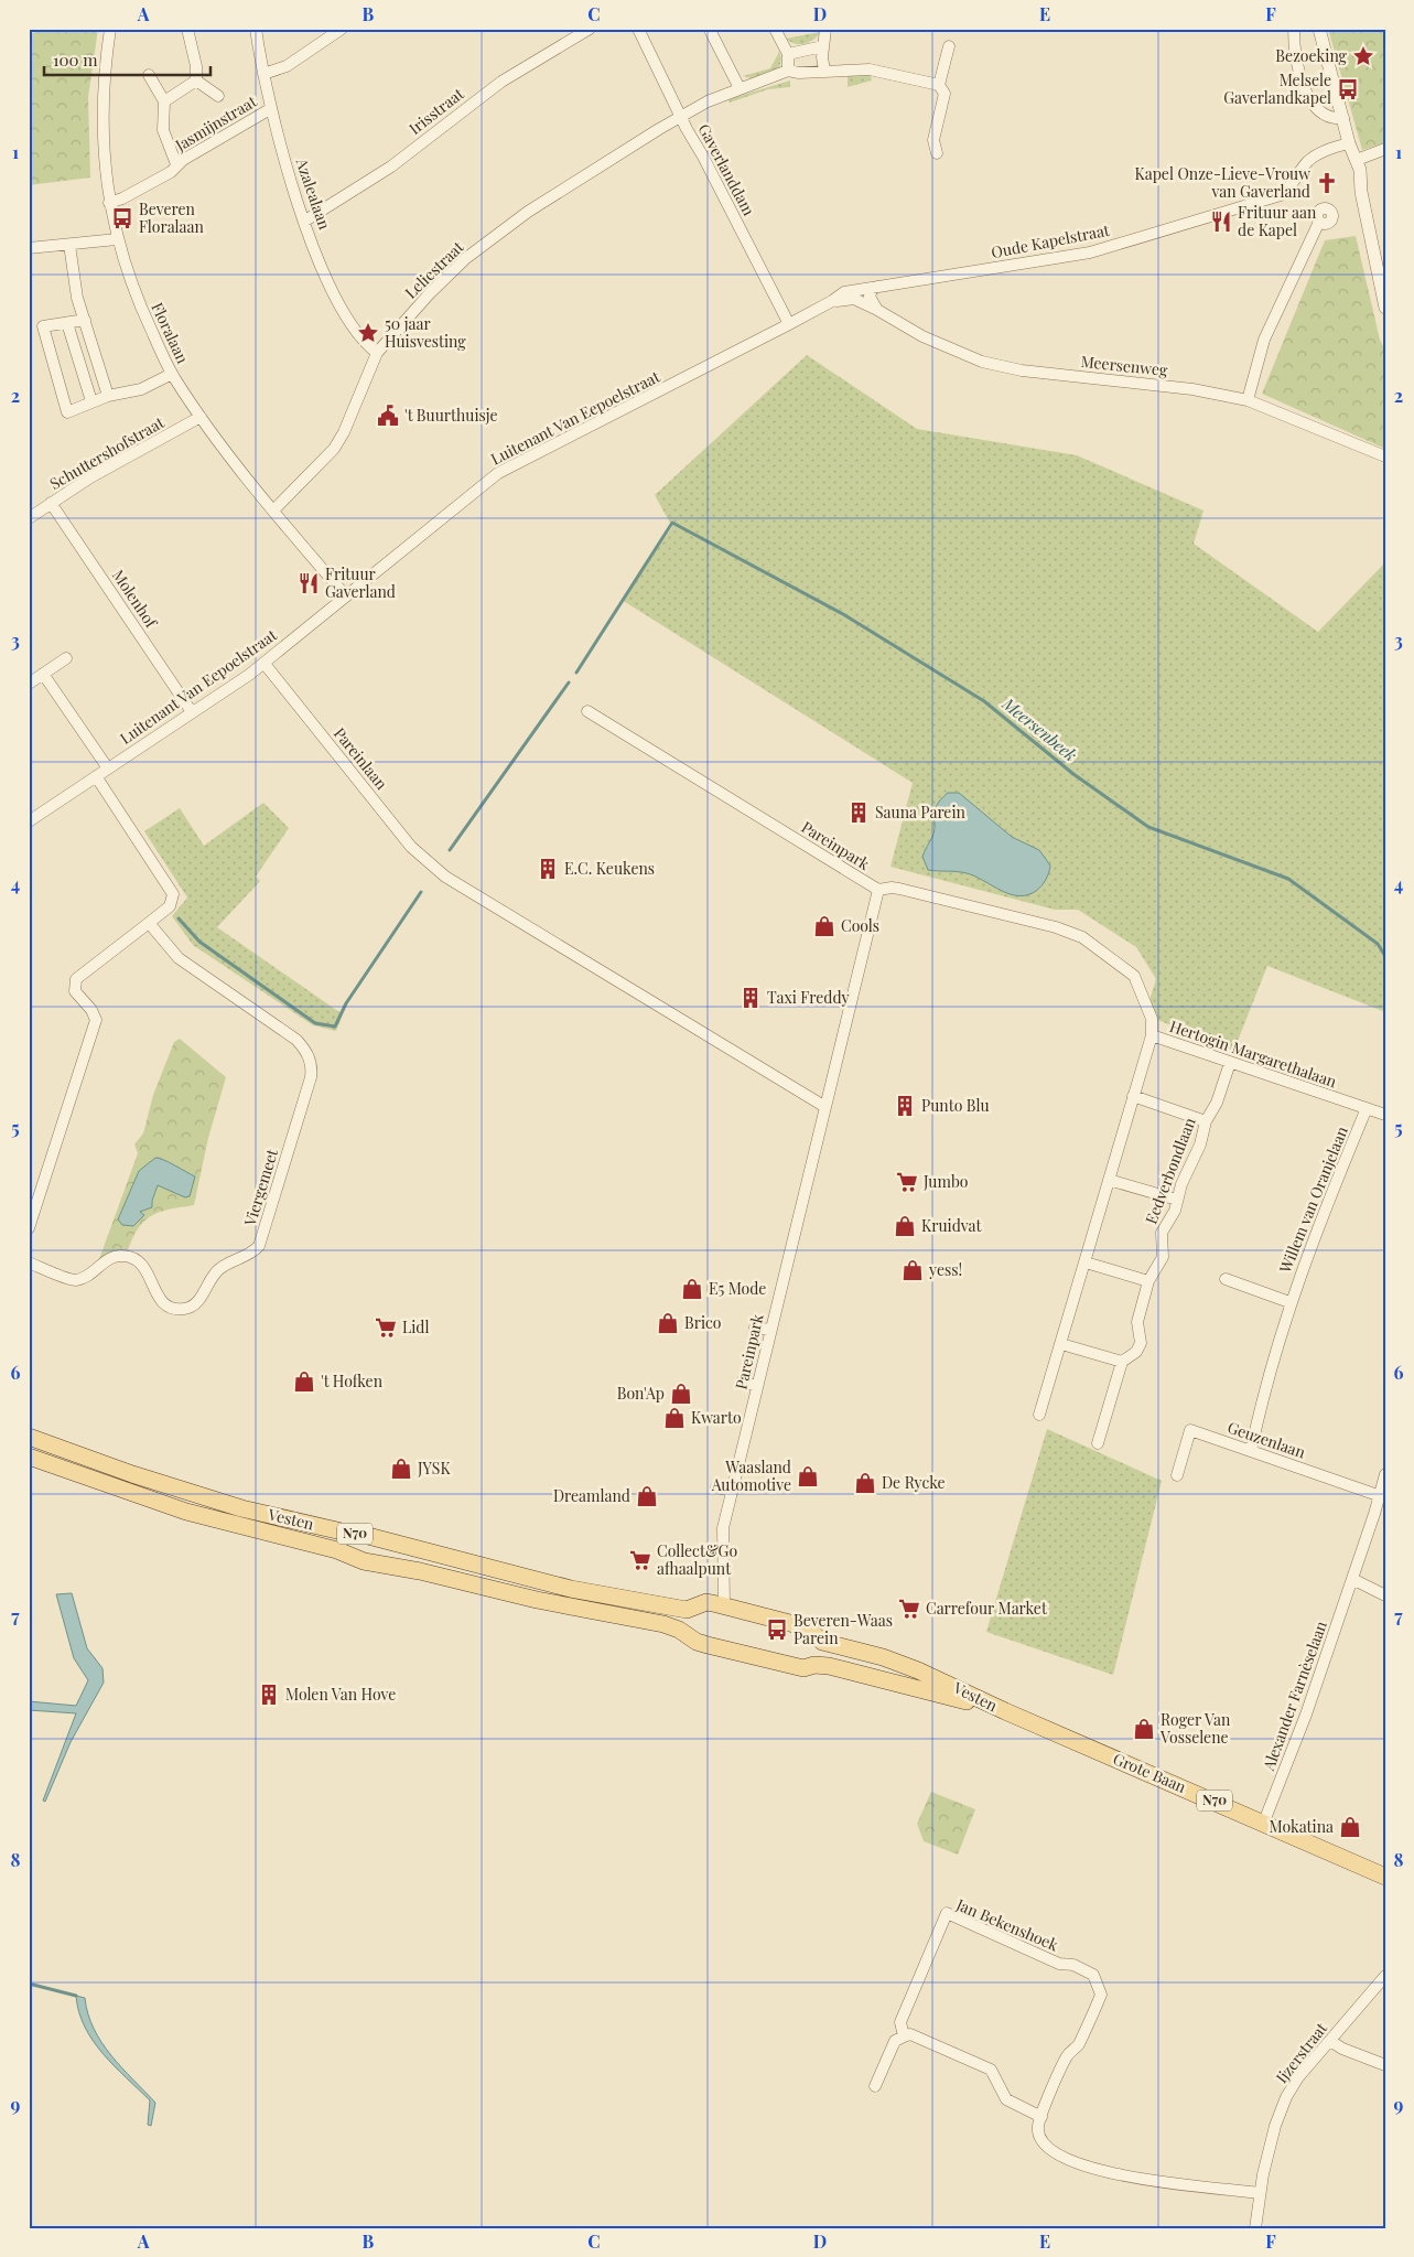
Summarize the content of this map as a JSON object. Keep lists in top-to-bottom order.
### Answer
{
  "streets": {
    "main road": ["Vesten", "N70", "Grote Baan"],
    "street": [
      "Irisstraat",
      "Jasmijnstraat",
      "Gaverlanddam",
      "Azalealaan",
      "Oude Kapelstraat",
      "Leliestraat",
      "Floralaan",
      "Meersenweg",
      "Luitenant Van Eepoelstraat",
      "Schuttershofstraat",
      "Molenhof",
      "Pareinlaan",
      "Pareinpark",
      "Hertogin Margarethalaan",
      "Eedverbondlaan",
      "Viergemeet",
      "Willem van Oranjelaan",
      "Geuzenlaan",
      "Alexander Farnèselaan",
      "Jan Bekenshoek",
      "Ijzerstraat"
    ]
  },
  "crossings": [
    ["Irisstraat", "Azalealaan"],
    ["Jasmijnstraat", "Azalealaan"],
    ["Jasmijnstraat", "Floralaan"],
    ["Gaverlanddam", "Leliestraat"],
    ["Gaverlanddam", "Luitenant Van Eepoelstraat"],
    ["Azalealaan", "Leliestraat"],
    ["Oude Kapelstraat", "Meersenweg"],
    ["Oude Kapelstraat", "Luitenant Van Eepoelstraat"],
    ["Leliestraat", "Floralaan"],
    ["Floralaan", "Luitenant Van Eepoelstraat"],
    ["Floralaan", "Schuttershofstraat"],
    ["Meersenweg", "Luitenant Van Eepoelstraat"],
    ["Luitenant Van Eepoelstraat", "Molenhof"],
    ["Luitenant Van Eepoelstraat", "Pareinlaan"],
    ["Schuttershofstraat", "Molenhof"],
    ["Pareinlaan", "Pareinpark"],
    ["Pareinpark", "Hertogin Margarethalaan"],
    ["Pareinpark", "Vesten"],
    ["Hertogin Margarethalaan", "Eedverbondlaan"],
    ["Hertogin Margarethalaan", "Willem van Oranjelaan"],
    ["Willem van Oranjelaan", "Geuzenlaan"],
    ["Geuzenlaan", "Alexander Farnèselaan"],
    ["Vesten", "Grote Baan"],
    ["Alexander Farnèselaan", "Grote Baan"],
    ["Jan Bekenshoek", "Ijzerstraat"]
  ],
  "water": ["Meersenbeek"],
  "places": {
    "place": ["Bezoeking", "50 jaar Huisvesting"],
    "bus stop": ["Melsele Gaverlandkapel", "Beveren Floralaan", "Beveren-Waas Parein"],
    "church": ["Kapel Onze-Lieve-Vrouw van Gaverland"],
    "restaurant": ["Frituur aan de Kapel", "Frituur Gaverland"],
    "public building": ["'t Buurthuisje"],
    "building": [
      "Sauna Parein",
      "E.C. Keukens",
      "Taxi Freddy",
      "Punto Blu",
      "Molen Van Hove"
    ],
    "shop": [
      "Cools",
      "Kruidvat",
      "yess!",
      "E5 Mode",
      "Brico",
      "'t Hofken",
      "Bon'Ap",
      "Kwarto",
      "JYSK",
      "Waasland Automotive",
      "De Rycke",
      "Dreamland",
      "Roger Van Vosselene",
      "Mokatina"
    ],
    "supermarket": [
      "Jumbo",
      "Lidl",
      "Collect&Go afhaalpunt",
      "Carrefour Market"
    ]
  },
  "scale_bar": "100 m",
  "grid": {
    "columns": [
      "A",
      "B",
      "C",
      "D",
      "E",
      "F"
    ],
    "rows": [
      "1",
      "2",
      "3",
      "4",
      "5",
      "6",
      "7",
      "8",
      "9"
    ]
  }
}
